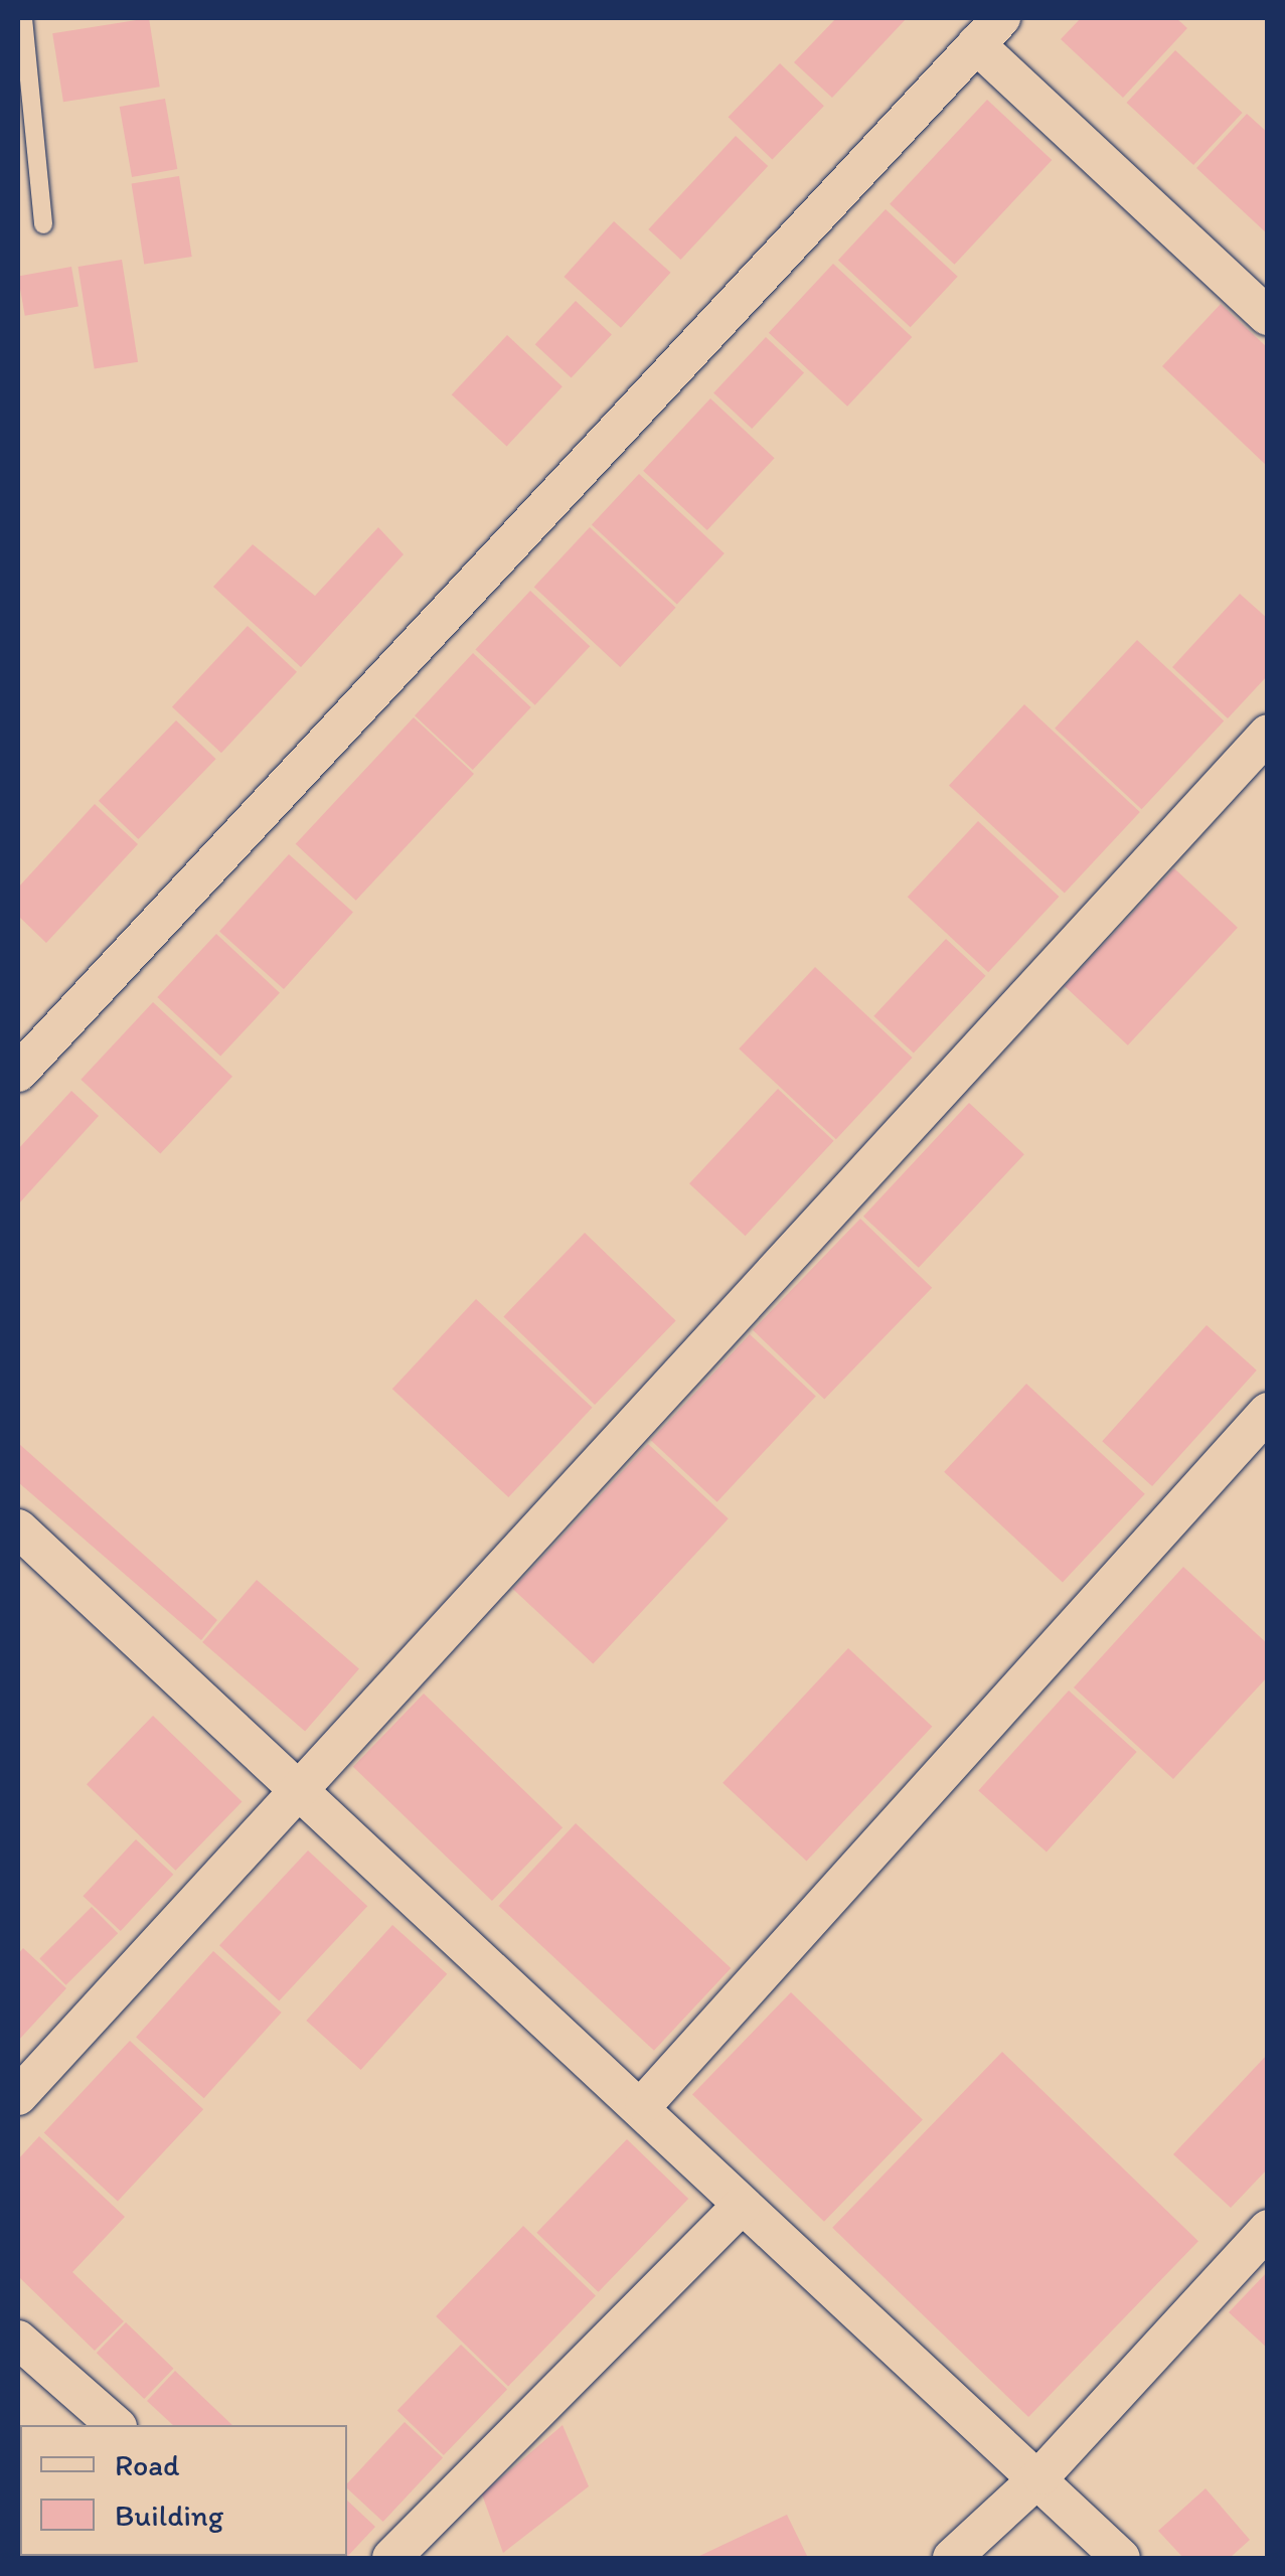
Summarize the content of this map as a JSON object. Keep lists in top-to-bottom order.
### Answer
{
  "legend": ["Road", "Building"]
}
